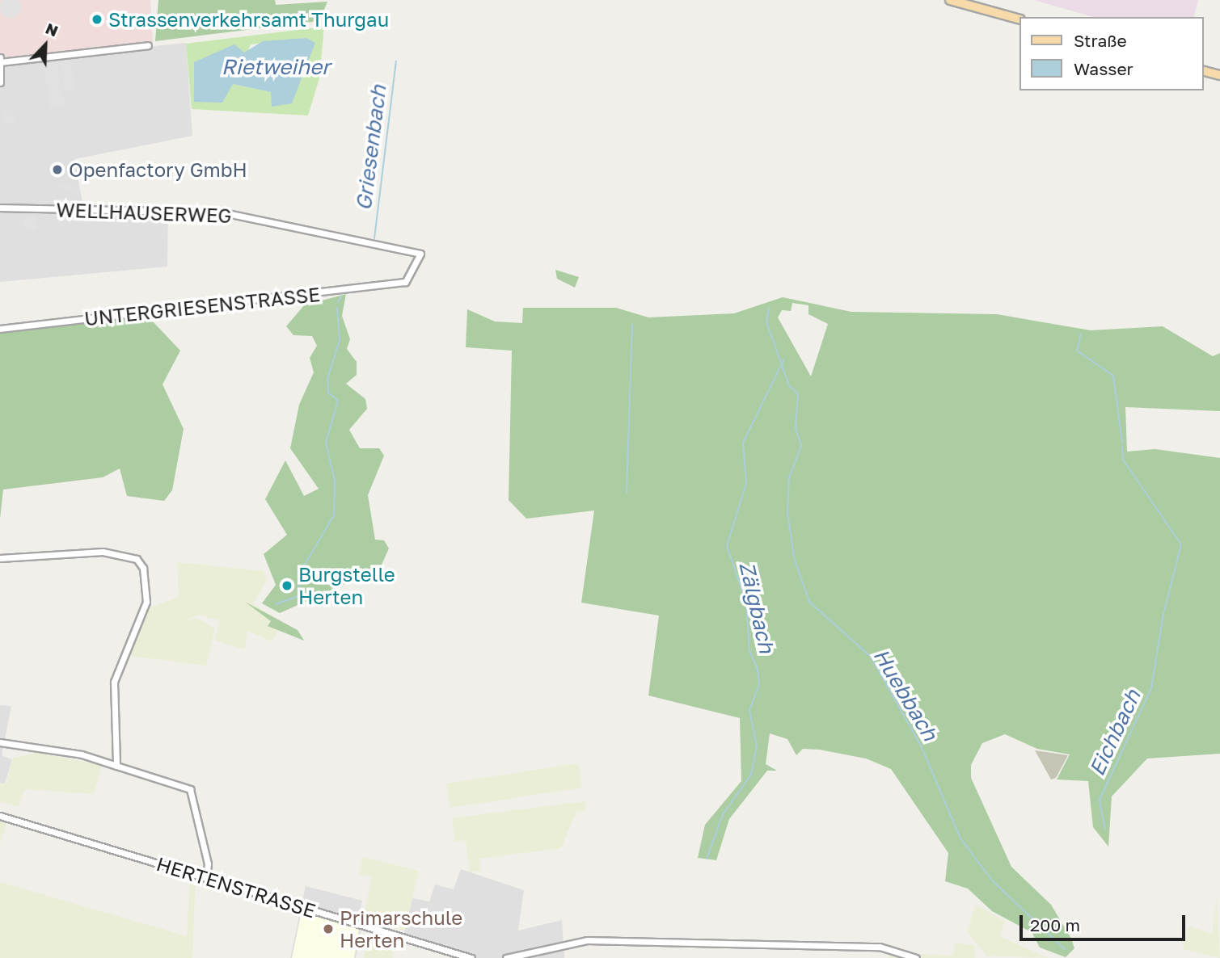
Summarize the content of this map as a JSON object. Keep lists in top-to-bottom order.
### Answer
{
  "streets": {
    "street": ["WELLHAUSERWEG", "UNTERGRIESENSTRASSE", "HERTENSTRASSE"]
  },
  "crossings": [
    ["WELLHAUSERWEG", "UNTERGRIESENSTRASSE"]
  ],
  "water": [
    "Rietweiher",
    "Griesenbach",
    "Zälgbach",
    "Huebbach",
    "Eichbach"
  ],
  "places": [
    "Strassenverkehrsamt Thurgau",
    "Openfactory GmbH",
    "Burgstelle Herten",
    "Primarschule Herten"
  ],
  "legend": ["Straße", "Wasser"],
  "scale_bar": "200 m",
  "north": "top right"
}
